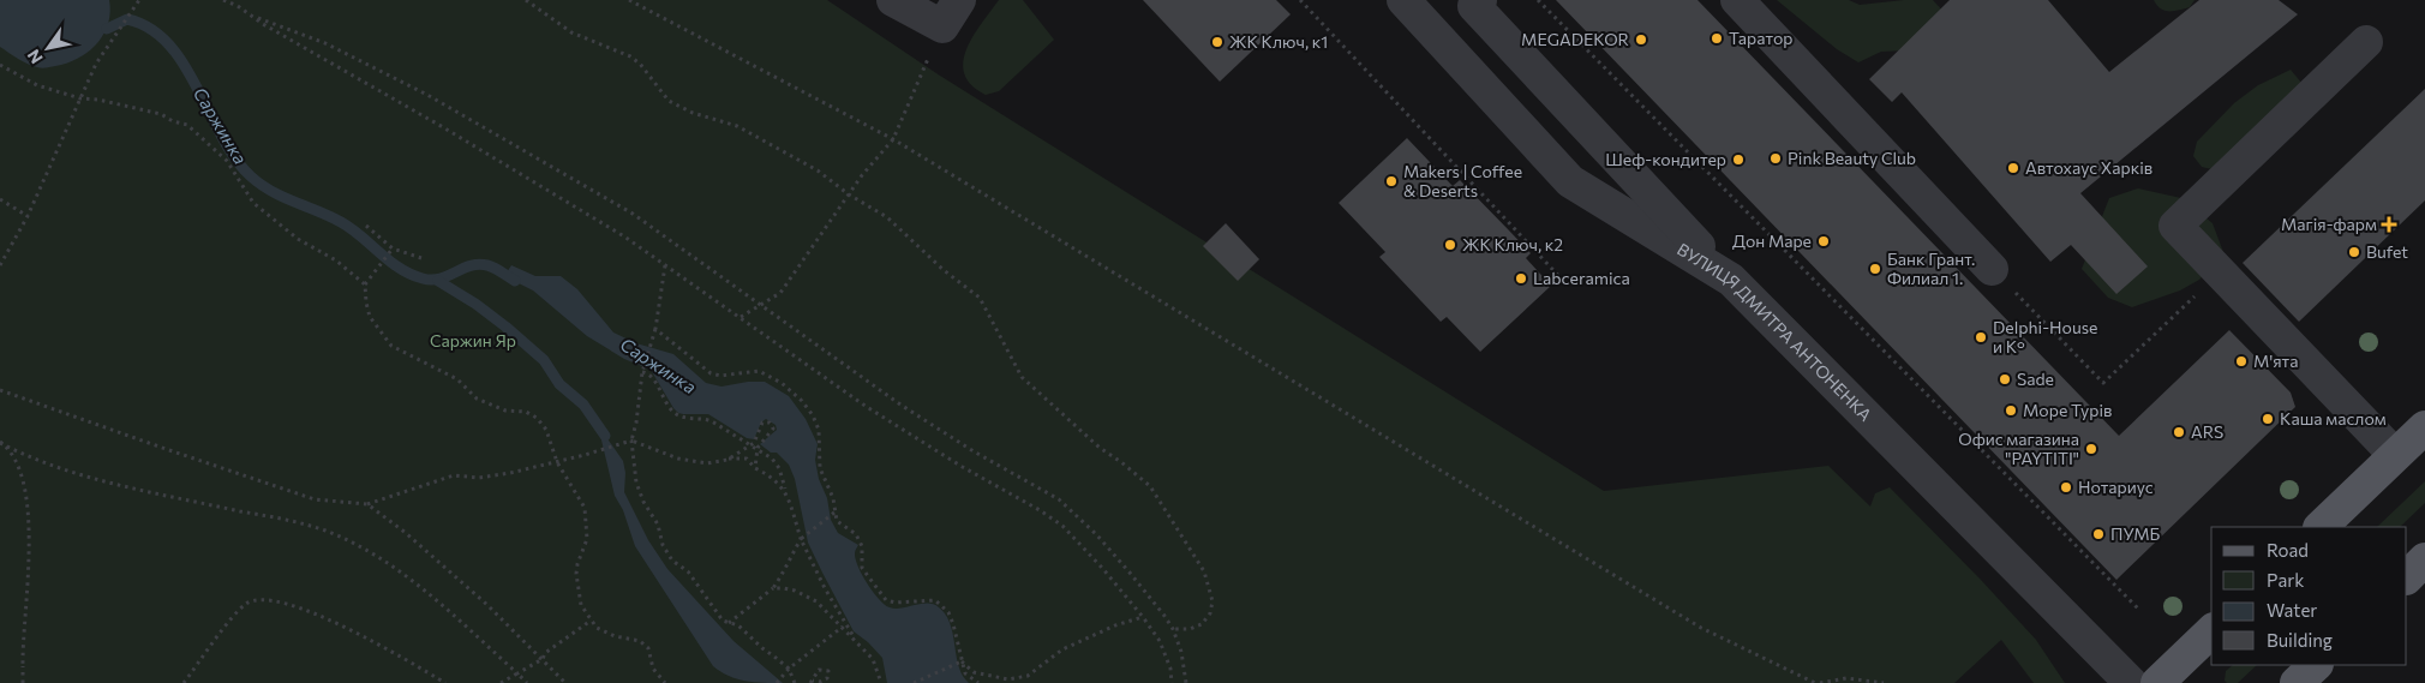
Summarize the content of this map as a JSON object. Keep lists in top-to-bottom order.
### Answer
{
  "streets": {
    "street": ["ВУЛИЦЯ ДМИТРА АНТОНЕНКА"]
  },
  "water": ["Саржинка"],
  "parks": ["Саржин Яр"],
  "places": {
    "other": [
      "Таратор",
      "MEGADEKOR",
      "ЖК Ключ, к1",
      "Pink Beauty Club",
      "Шеф-кондитер",
      "Автохаус Харків",
      "Makers | Coffee & Deserts",
      "Дон Маре",
      "ЖК Ключ, к2",
      "Bufet",
      "Банк Грант. Филиал 1.",
      "Labceramica",
      "Delphi-House и К°",
      "М'ята",
      "Sade",
      "Море Турів",
      "Каша маслом",
      "ARS",
      "Офис магазина \"PAYTITI\"",
      "Нотариус",
      "ПУМБ"
    ],
    "health": ["Магія-фарм"]
  },
  "legend": [
    "Road",
    "Park",
    "Water",
    "Building"
  ],
  "north": "bottom left"
}
